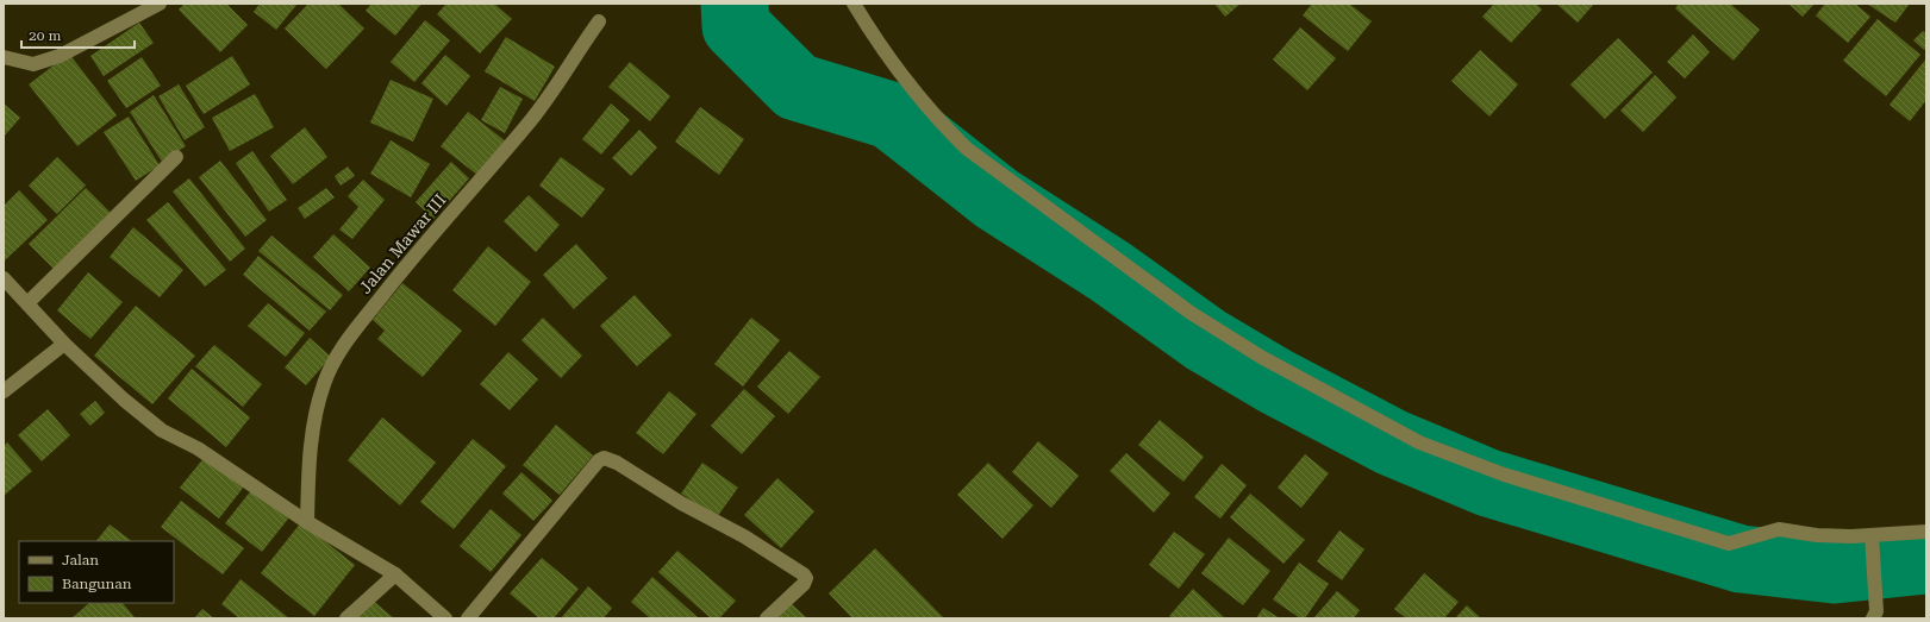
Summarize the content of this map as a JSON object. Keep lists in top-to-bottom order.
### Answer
{
  "streets": {
    "street": ["Jalan Mawar III"]
  },
  "legend": ["Jalan", "Bangunan"],
  "scale_bar": "20 m"
}
